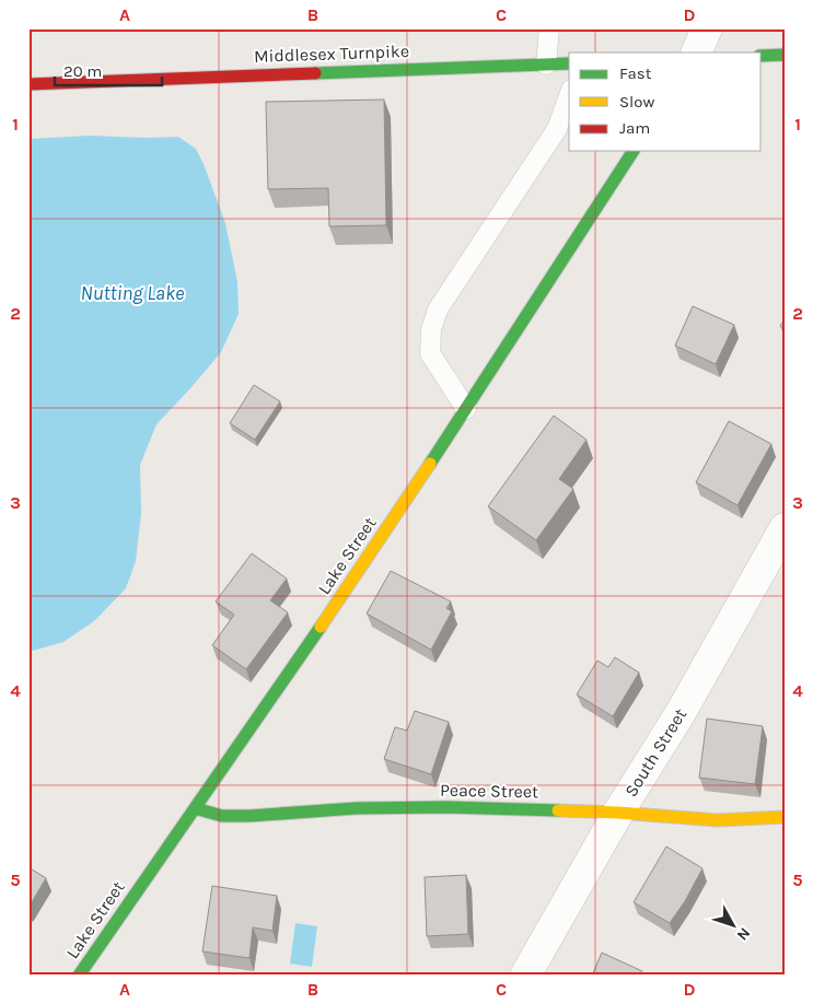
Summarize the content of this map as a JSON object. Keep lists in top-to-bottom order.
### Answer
{
  "streets": {
    "street": [
      "Middlesex Turnpike",
      "Lake Street",
      "South Street",
      "Peace Street"
    ]
  },
  "crossings": [
    ["Lake Street", "Peace Street"],
    ["South Street", "Peace Street"]
  ],
  "water": ["Nutting Lake"],
  "legend": ["Fast", "Slow", "Jam"],
  "scale_bar": "20 m",
  "north": "bottom right",
  "grid": {
    "columns": [
      "A",
      "B",
      "C",
      "D"
    ],
    "rows": [
      "1",
      "2",
      "3",
      "4",
      "5"
    ]
  }
}
